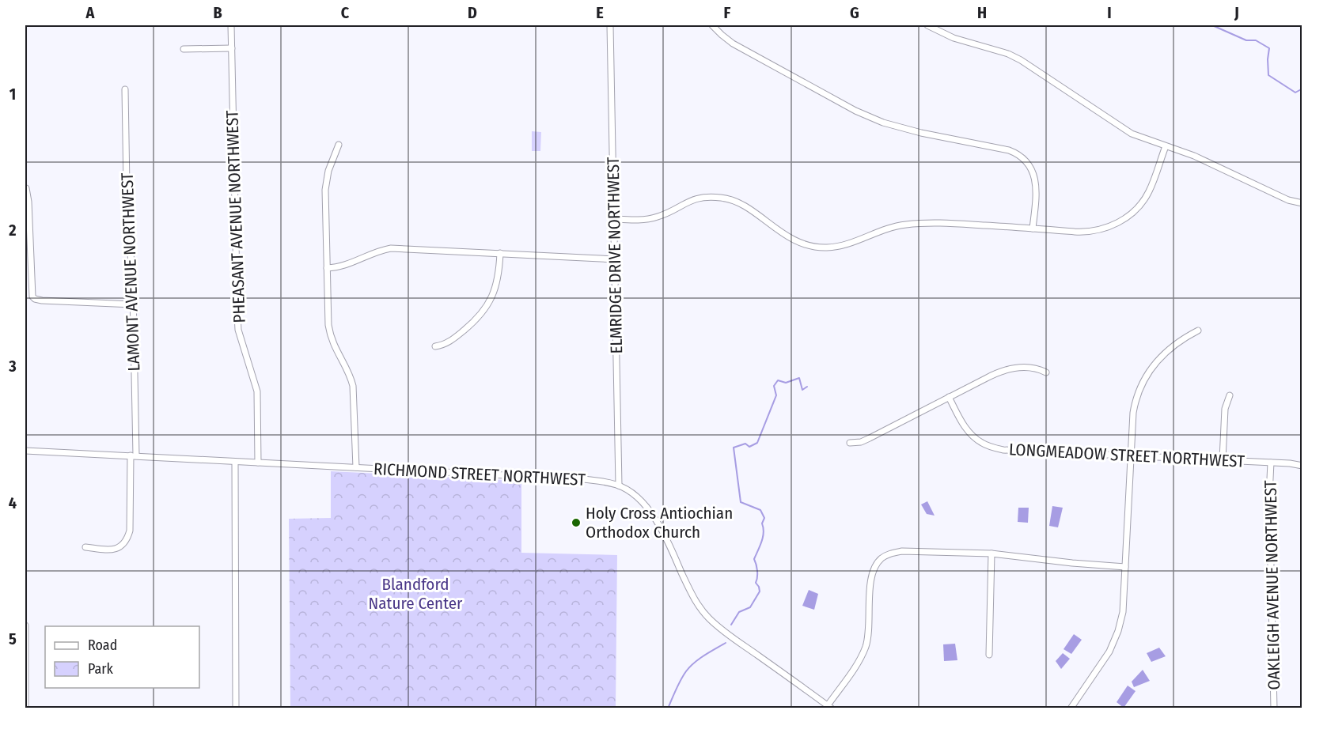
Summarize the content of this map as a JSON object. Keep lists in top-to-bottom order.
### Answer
{
  "streets": {
    "street": [
      "PHEASANT AVENUE NORTHWEST",
      "ELMRIDGE DRIVE NORTHWEST",
      "LAMONT AVENUE NORTHWEST",
      "LONGMEADOW STREET NORTHWEST",
      "RICHMOND STREET NORTHWEST",
      "OAKLEIGH AVENUE NORTHWEST"
    ]
  },
  "crossings": [
    ["PHEASANT AVENUE NORTHWEST", "RICHMOND STREET NORTHWEST"],
    ["ELMRIDGE DRIVE NORTHWEST", "RICHMOND STREET NORTHWEST"],
    ["LAMONT AVENUE NORTHWEST", "RICHMOND STREET NORTHWEST"],
    ["LONGMEADOW STREET NORTHWEST", "OAKLEIGH AVENUE NORTHWEST"]
  ],
  "parks": ["Blandford Nature Center"],
  "places": ["Holy Cross Antiochian Orthodox Church"],
  "legend": ["Road", "Park"],
  "grid": {
    "columns": [
      "A",
      "B",
      "C",
      "D",
      "E",
      "F",
      "G",
      "H",
      "I",
      "J"
    ],
    "rows": [
      "1",
      "2",
      "3",
      "4",
      "5"
    ]
  }
}
